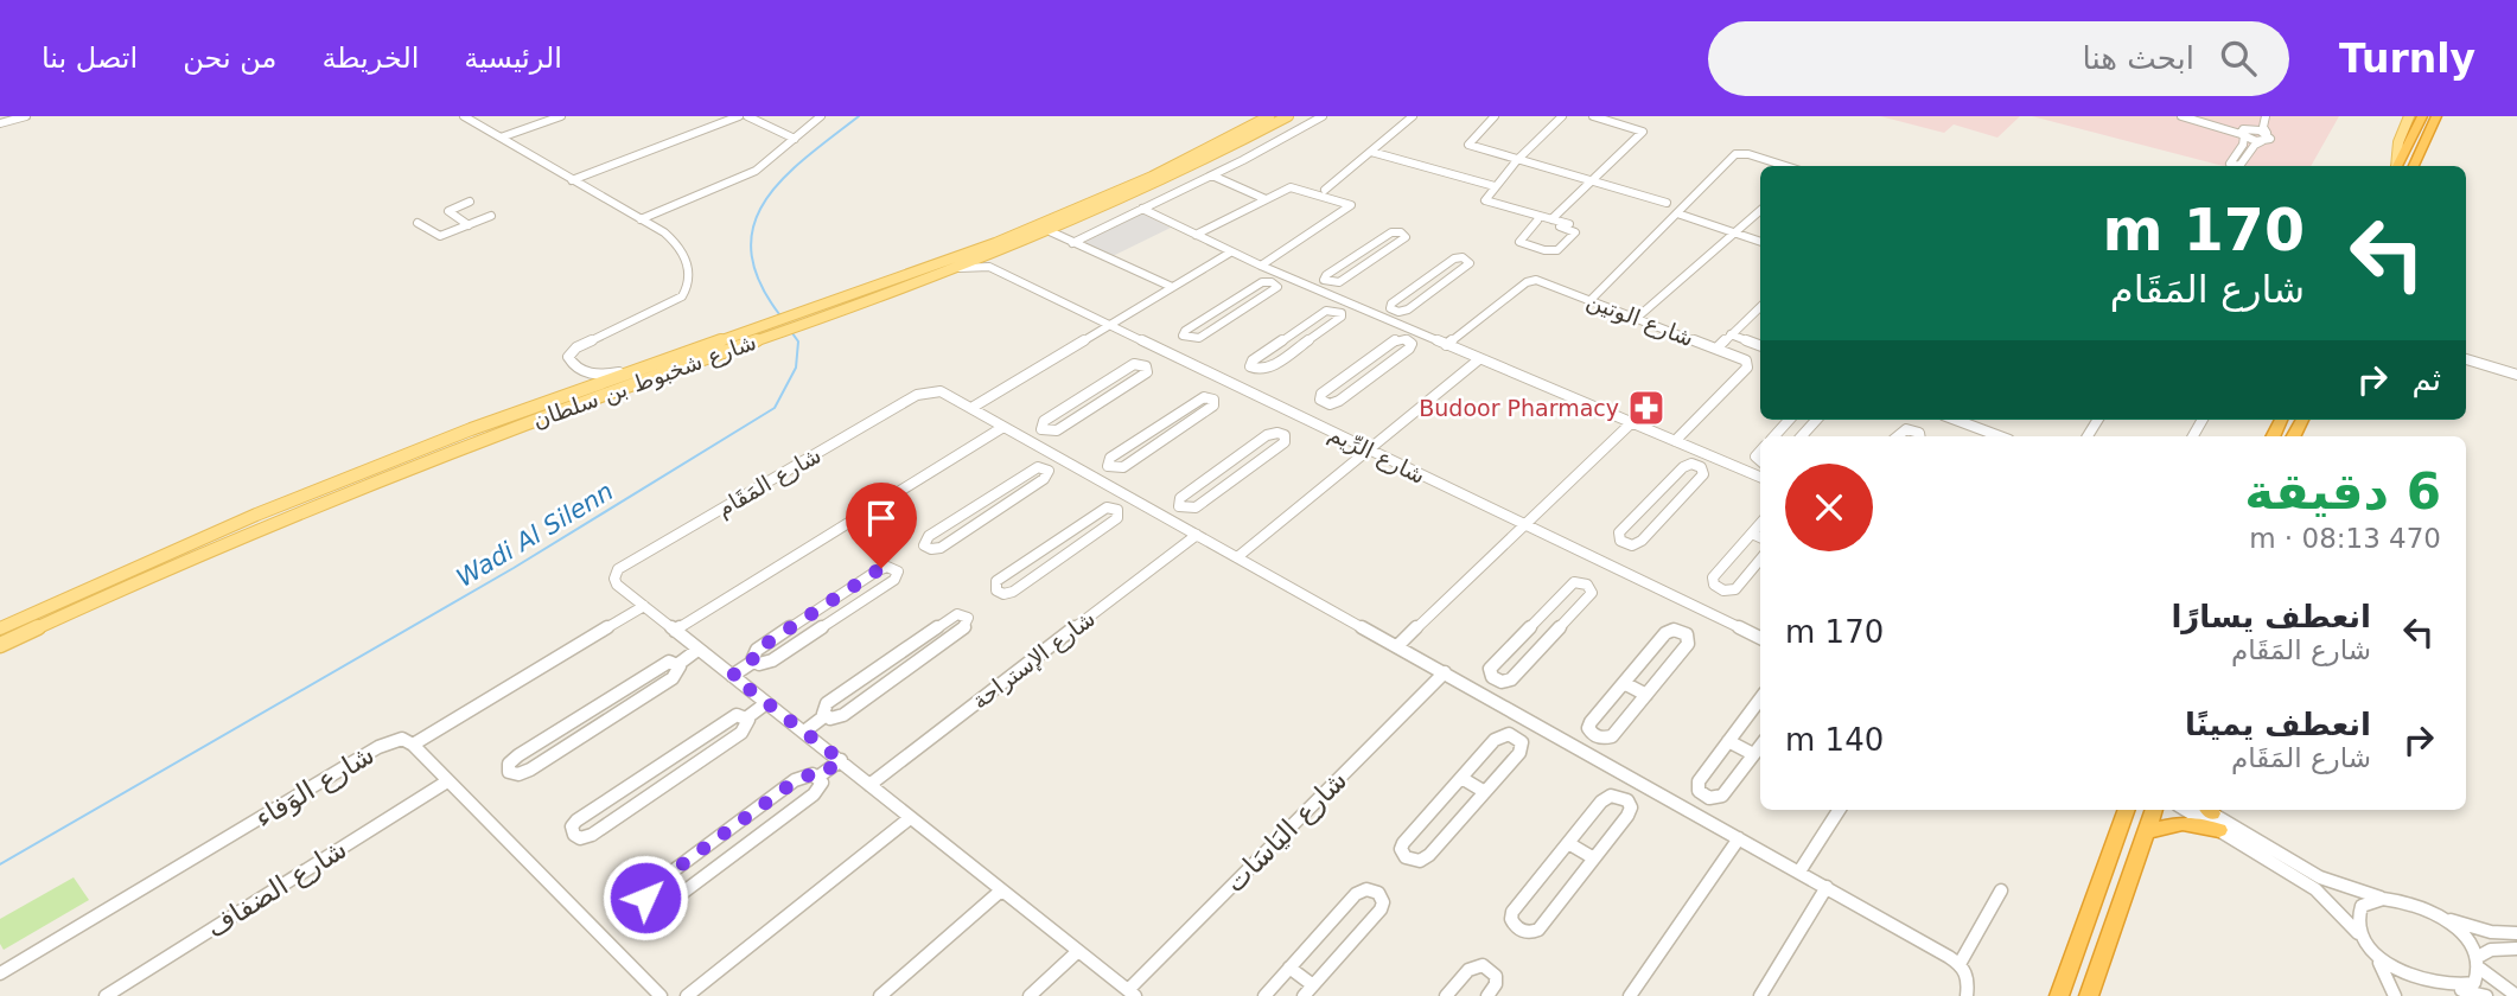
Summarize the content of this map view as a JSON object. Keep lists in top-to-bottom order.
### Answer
{
  "streets": {
    "main road": ["شارع شخبوط بن سلطان"],
    "street": [
      "شارع الوتين",
      "شارع الرِّيم",
      "شارع المَقَام",
      "شارع الإستراحة",
      "شارع الوَفاء",
      "شارع اليَاسَات",
      "شارع الضفاف"
    ]
  },
  "crossings": [
    ["شارع المَقَام", "شارع الإستراحة"],
    ["شارع المَقَام", "شارع اليَاسَات"]
  ],
  "water": ["Wadi Al Silenn"],
  "places": {
    "pharmacy": ["Budoor Pharmacy"]
  },
  "page": {
    "header": "Turnly",
    "search": "ابحث هنا",
    "nav": [
      "الرئيسية",
      "الخريطة",
      "من نحن",
      "اتصل بنا"
    ],
    "turn": ["170 m", "شارع المَقَام"],
    "then": "ثم",
    "heading": ["6 دقيقة", "470 m · 08:13"],
    "list": [
      {
        "name": "انعطف يسارًا",
        "note": "شارع المَقَام",
        "value": "170 m"
      },
      {
        "name": "انعطف يمينًا",
        "note": "شارع المَقَام",
        "value": "140 m"
      }
    ]
  }
}
